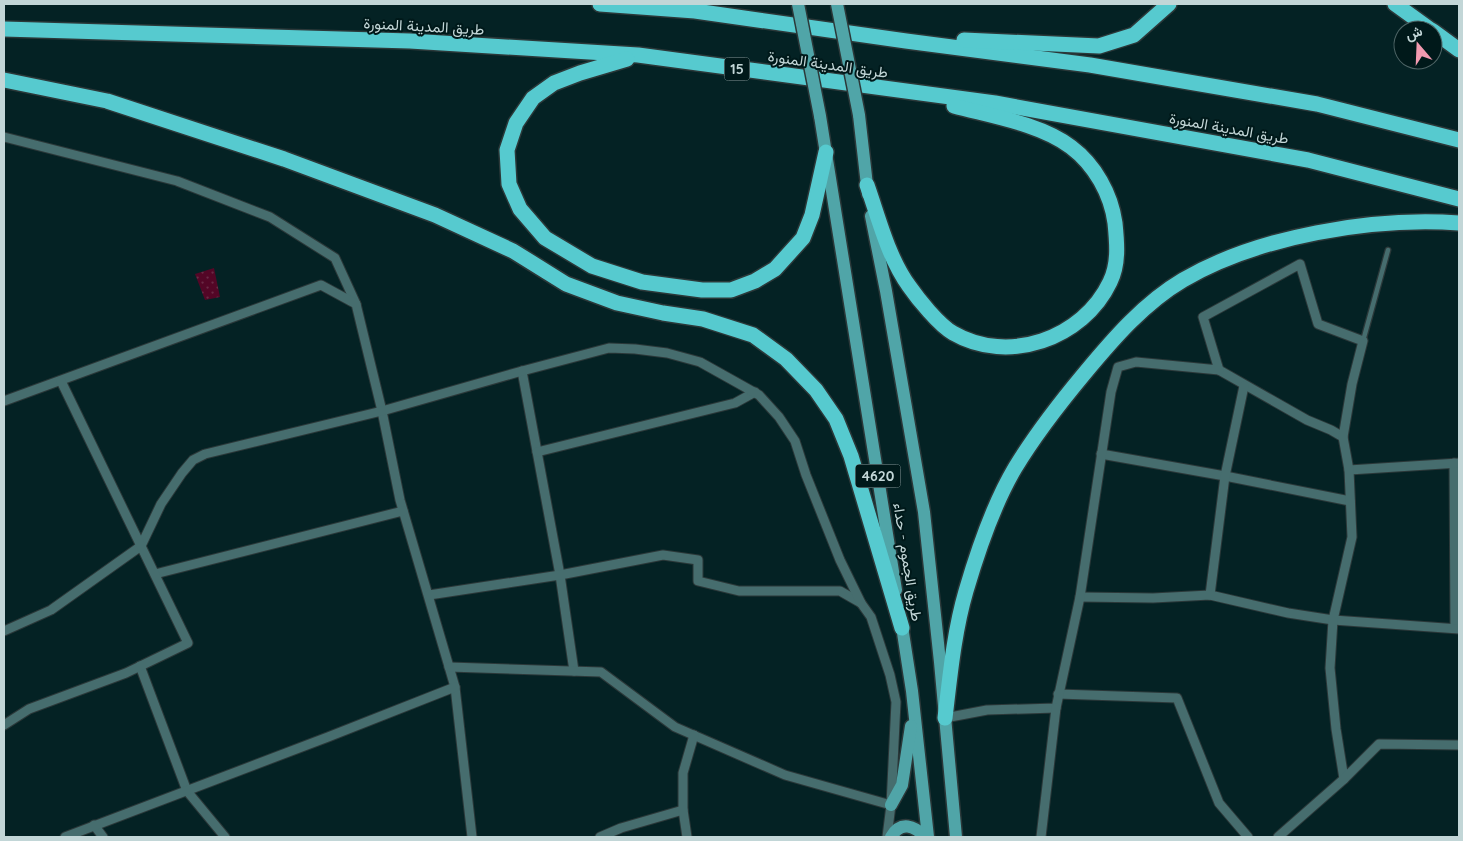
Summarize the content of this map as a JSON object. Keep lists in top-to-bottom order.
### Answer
{
  "streets": {
    "highway": ["طريق المدينة المنورة", "15"],
    "main road": ["4620", "طريق الجموم - حداء"]
  },
  "north": "top"
}
